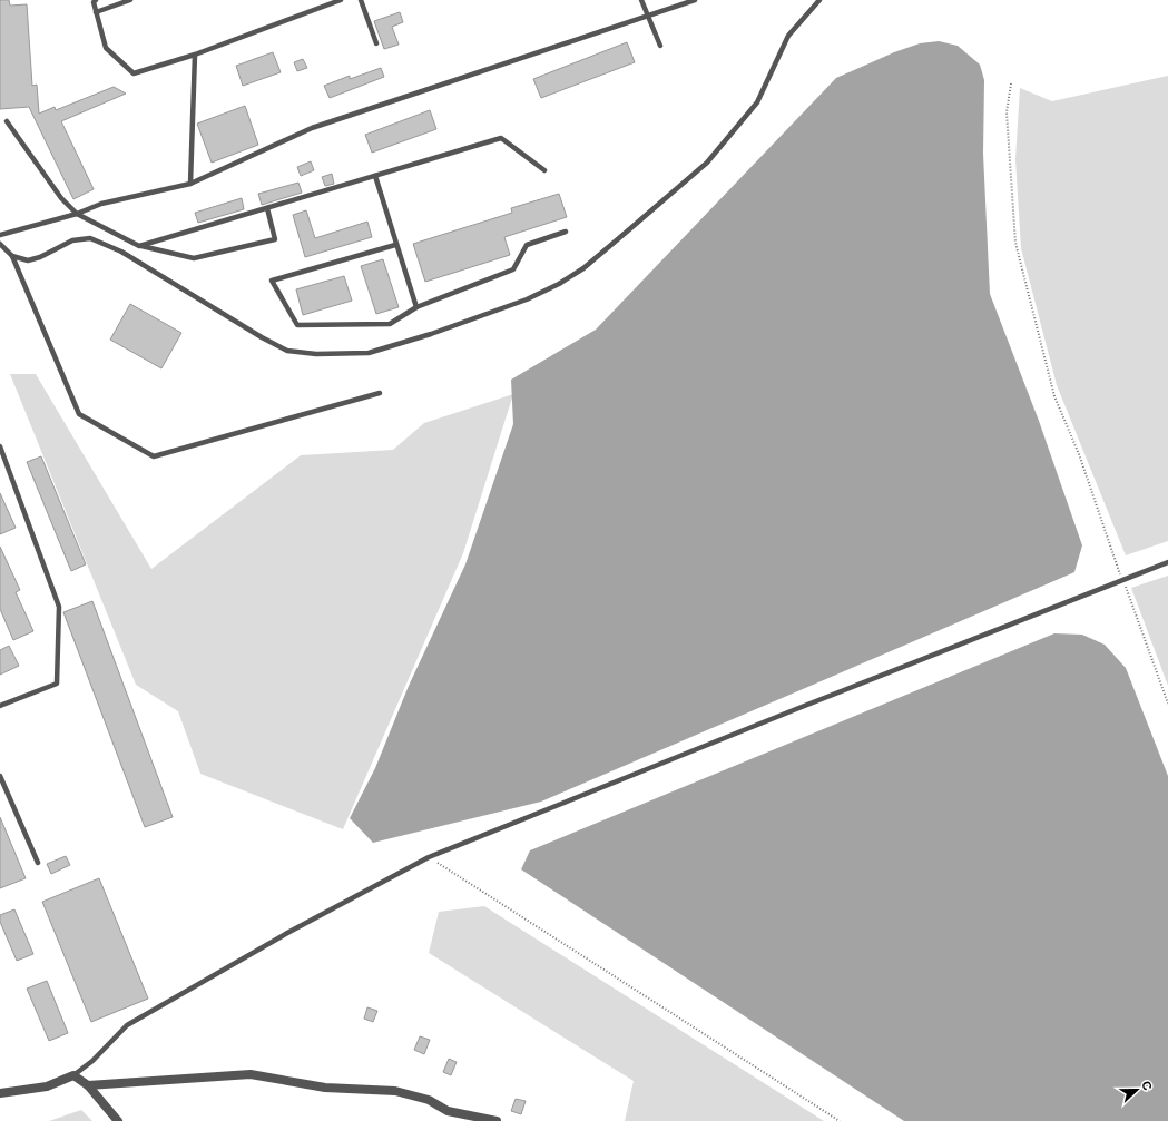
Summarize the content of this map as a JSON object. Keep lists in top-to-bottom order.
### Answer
{
  "north": "right"
}
